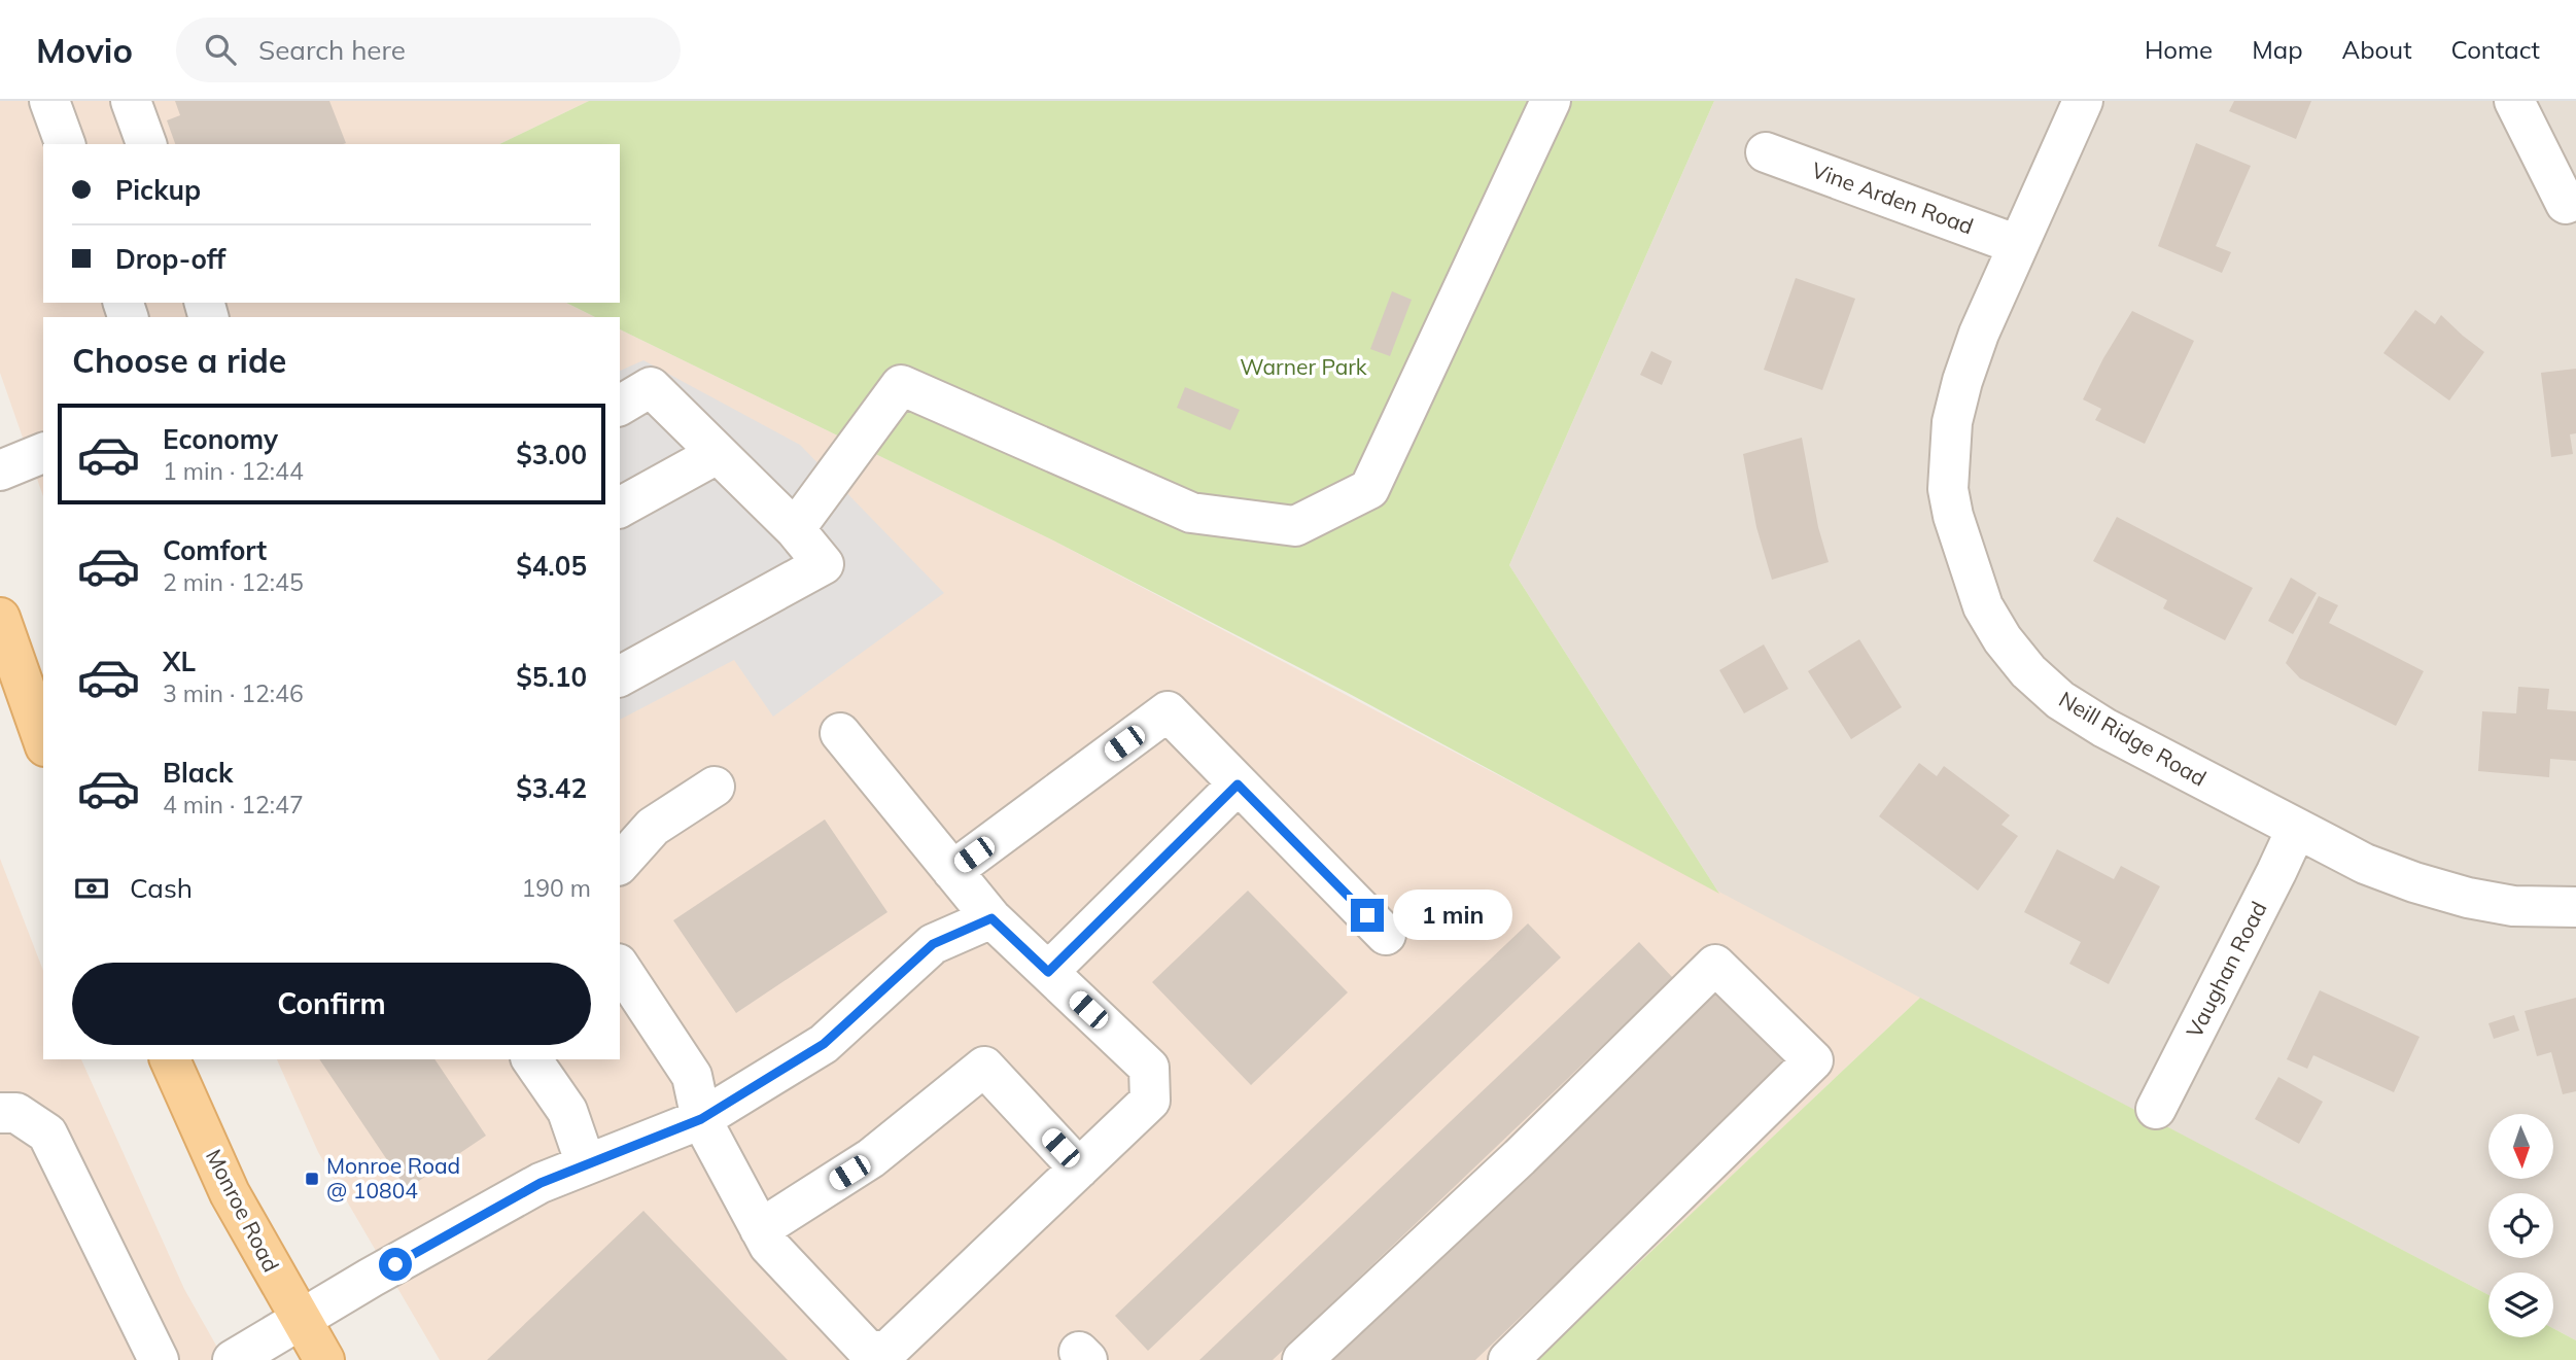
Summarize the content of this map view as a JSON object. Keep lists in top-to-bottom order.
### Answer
{
  "streets": {
    "main road": ["Monroe Road"],
    "street": ["Vine Arden Road", "Neill Ridge Road", "Vaughan Road"]
  },
  "crossings": [
    ["Vine Arden Road", "Neill Ridge Road"],
    ["Neill Ridge Road", "Vaughan Road"]
  ],
  "parks": ["Warner Park"],
  "places": {
    "transit": ["Monroe Road @ 10804"]
  },
  "north": "bottom",
  "page": {
    "header": "Movio",
    "search": "Search here",
    "nav": [
      "Home",
      "Map",
      "About",
      "Contact"
    ],
    "banner": ["Pickup", "Drop-off"],
    "heading": "Choose a ride",
    "list": [
      {
        "name": "Economy",
        "note": "1 min · 12:44",
        "value": "$3.00"
      },
      {
        "name": "Comfort",
        "note": "2 min · 12:45",
        "value": "$4.05"
      },
      {
        "name": "XL",
        "note": "3 min · 12:46",
        "value": "$5.10"
      },
      {
        "name": "Black",
        "note": "4 min · 12:47",
        "value": "$3.42"
      }
    ],
    "pay": ["Cash", "190 m"],
    "bubble": "1 min",
    "buttons": "Confirm"
  }
}
